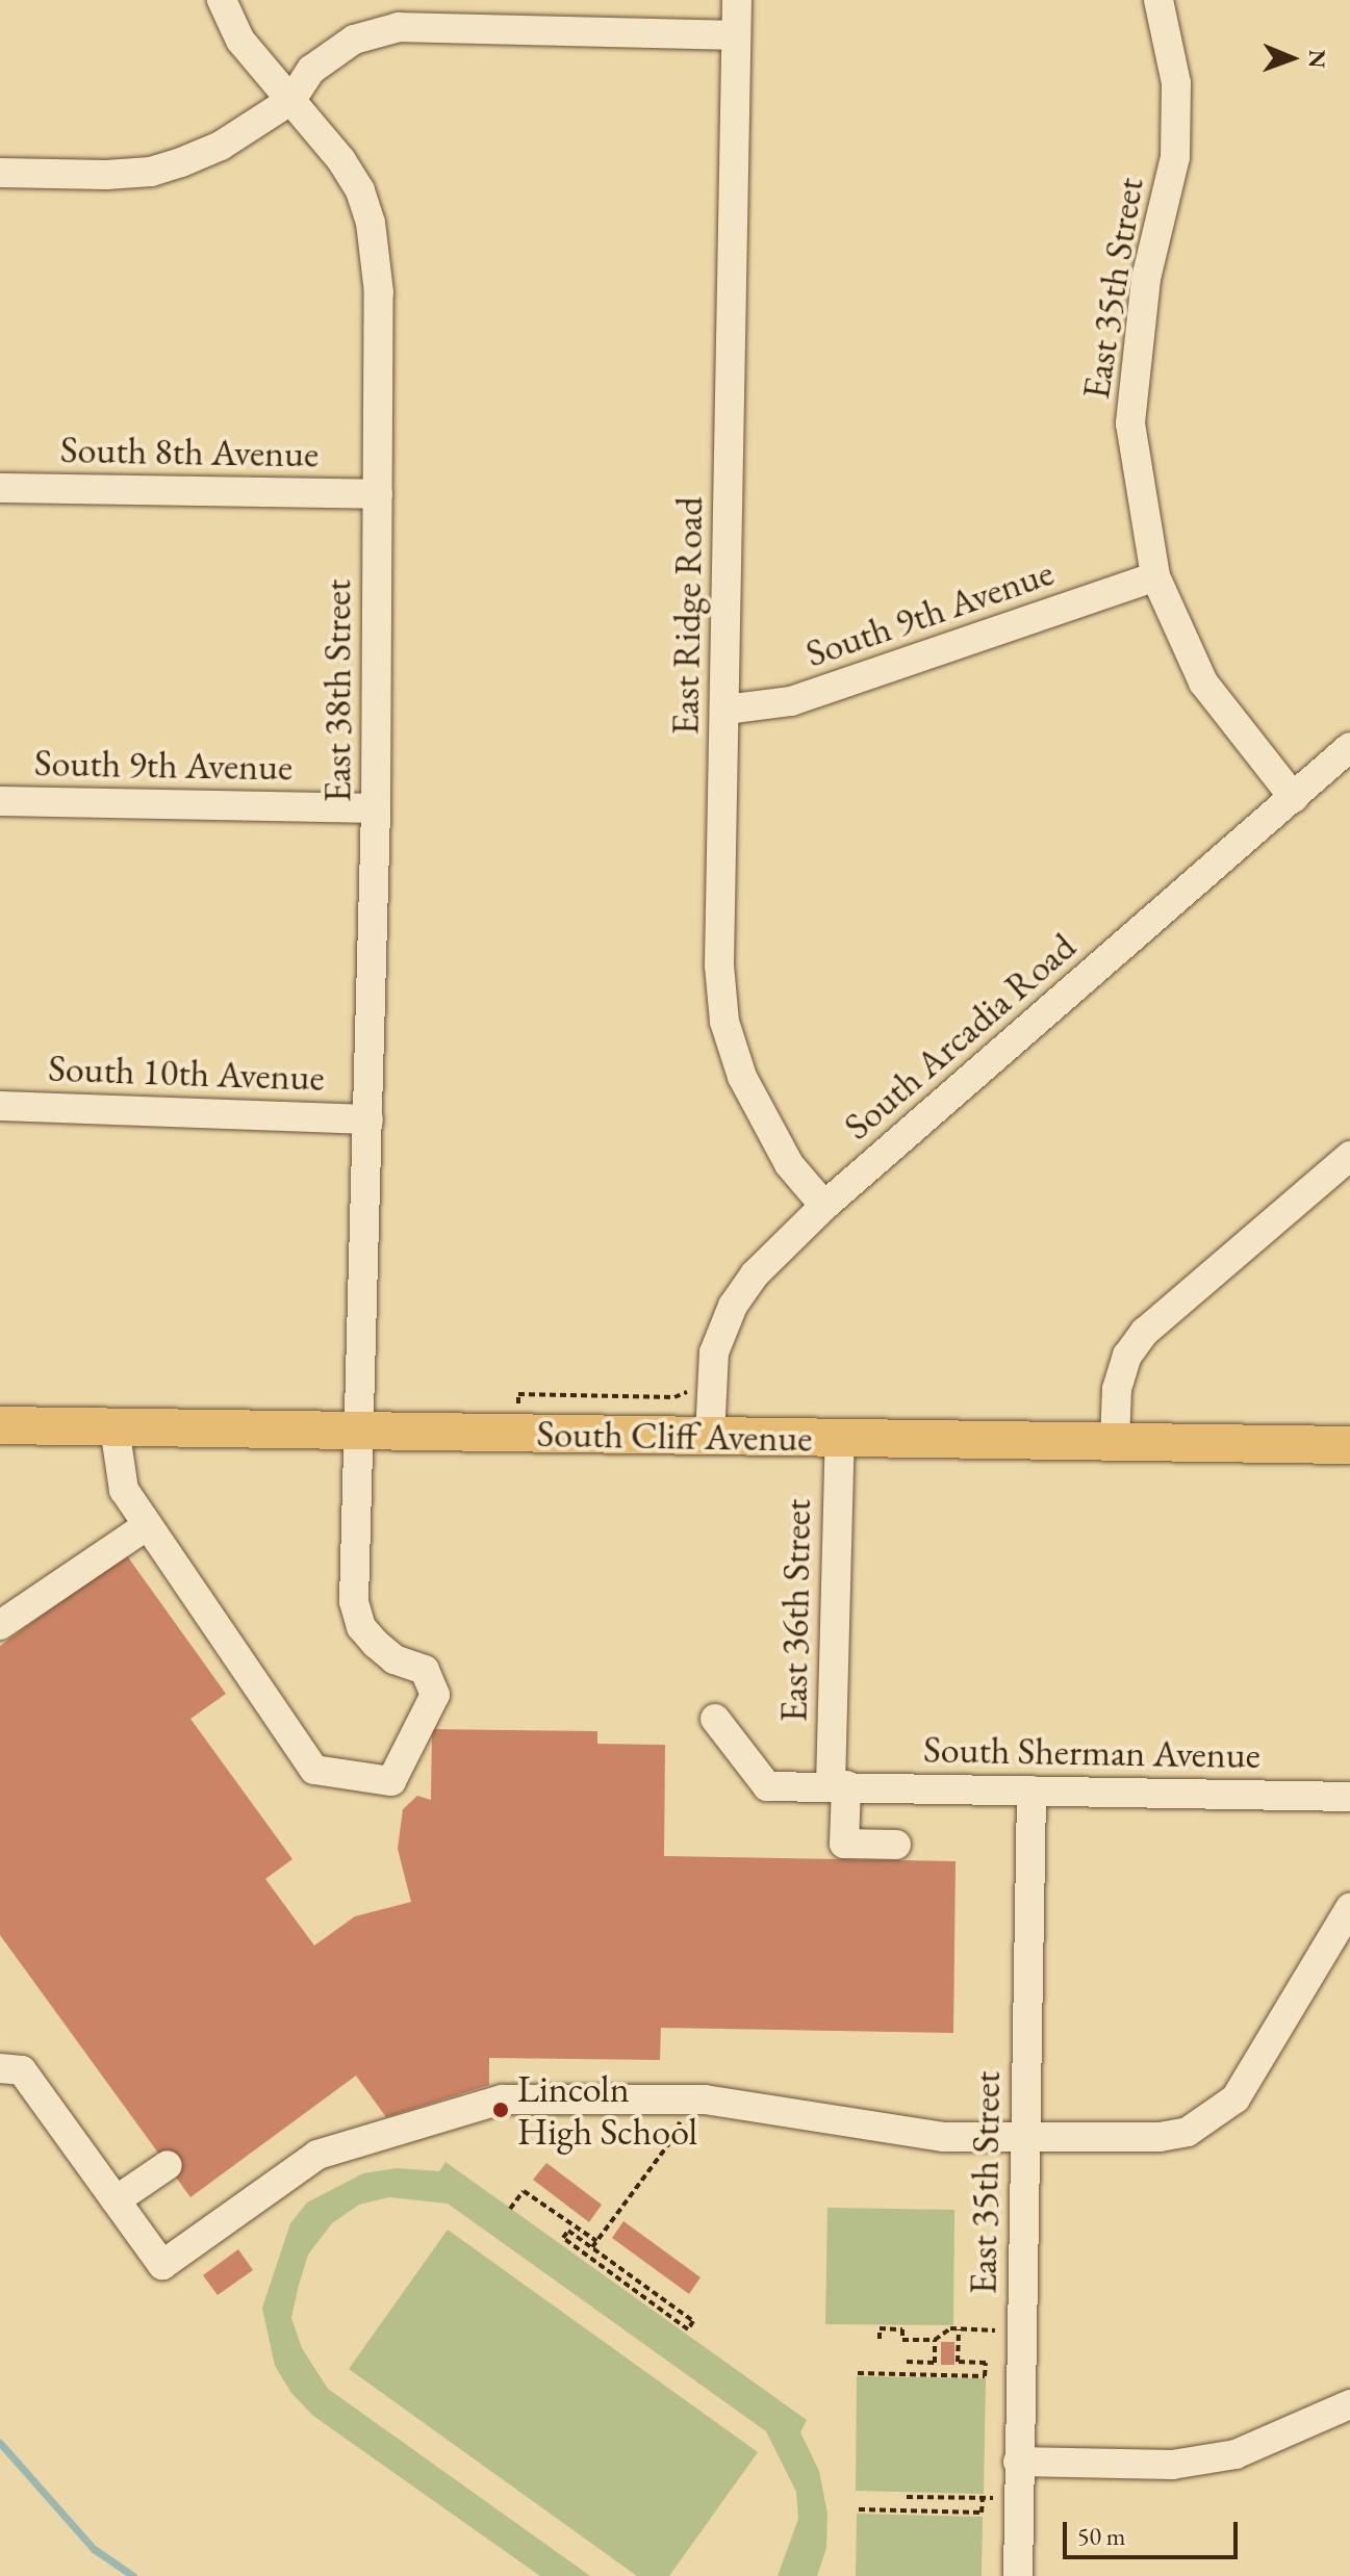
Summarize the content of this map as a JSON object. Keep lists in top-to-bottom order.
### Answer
{
  "streets": {
    "main road": ["South Cliff Avenue"],
    "street": [
      "East 35th Street",
      "South 8th Avenue",
      "South 9th Avenue",
      "East Ridge Road",
      "East 38th Street",
      "South Arcadia Road",
      "South 10th Avenue",
      "East 36th Street",
      "South Sherman Avenue"
    ]
  },
  "crossings": [
    ["East 35th Street", "South 9th Avenue"],
    ["East 35th Street", "South Arcadia Road"],
    ["East 35th Street", "South Sherman Avenue"],
    ["South 8th Avenue", "East 38th Street"],
    ["South 9th Avenue", "East Ridge Road"],
    ["South 9th Avenue", "East 38th Street"],
    ["East Ridge Road", "South Arcadia Road"],
    ["East 38th Street", "South 10th Avenue"],
    ["East 38th Street", "South Cliff Avenue"],
    ["South Arcadia Road", "South Cliff Avenue"],
    ["South Cliff Avenue", "East 36th Street"],
    ["East 36th Street", "South Sherman Avenue"]
  ],
  "places": ["Lincoln High School"],
  "scale_bar": "50 m",
  "north": "right"
}
